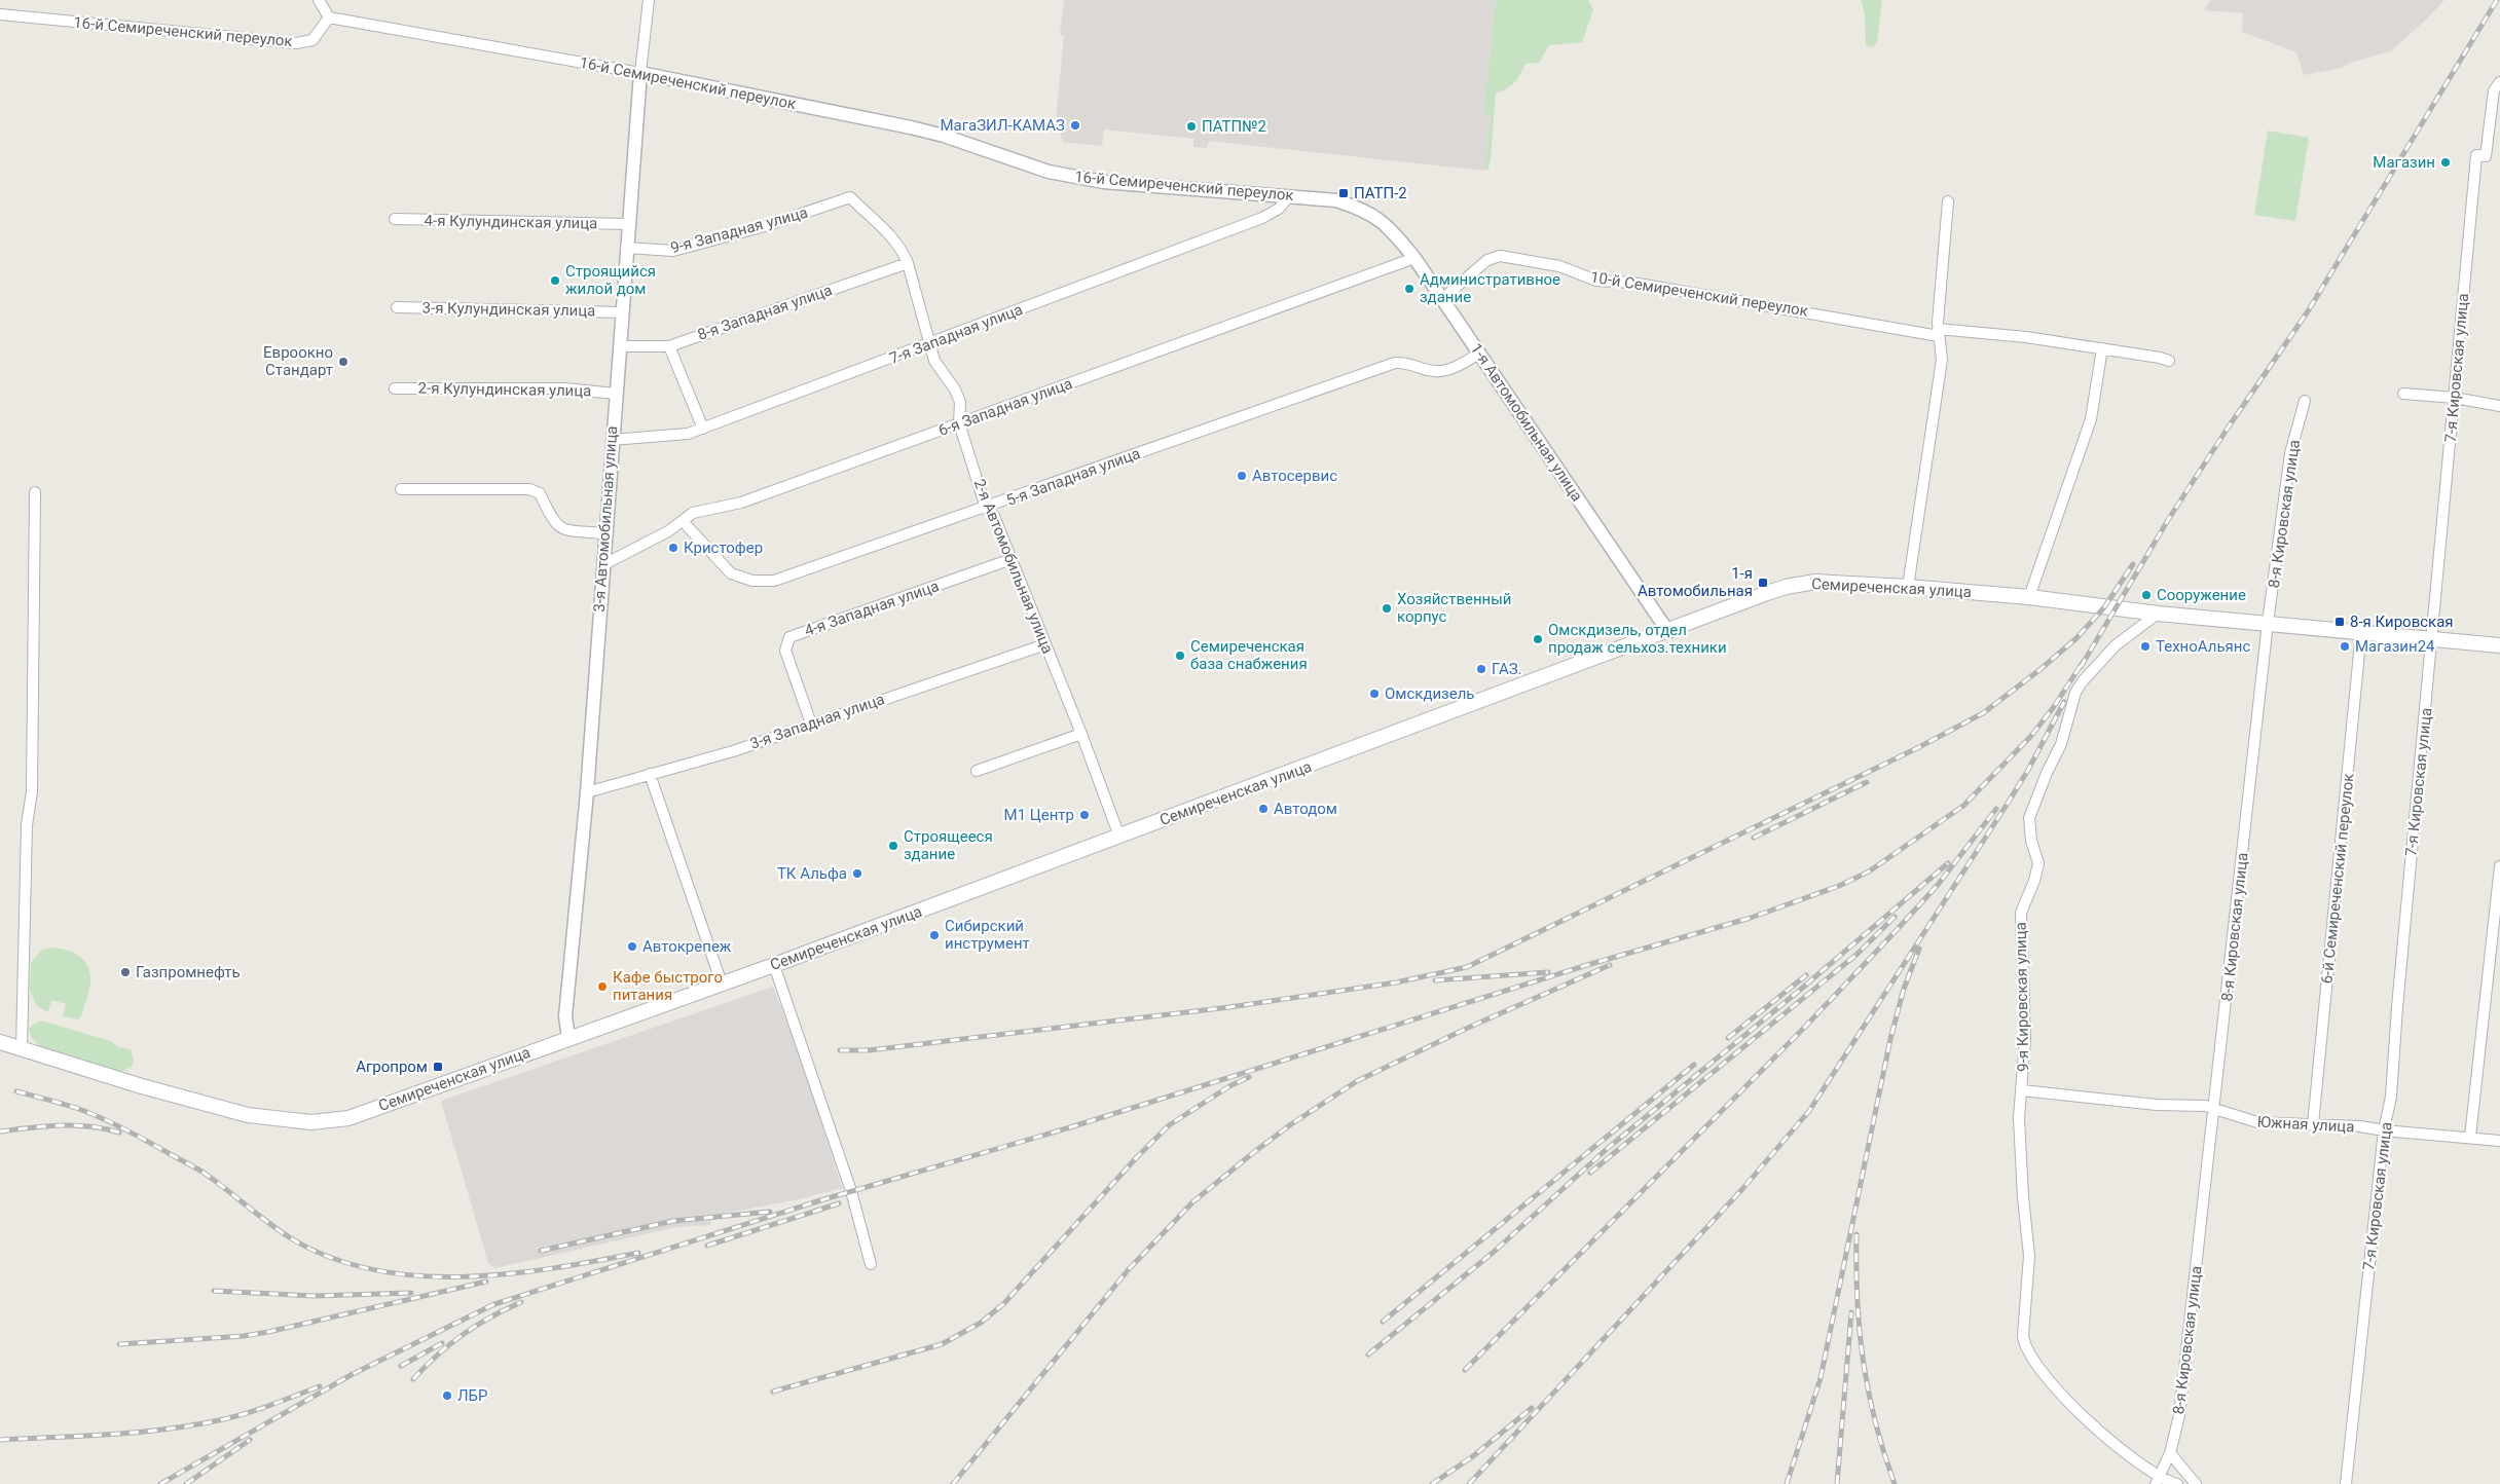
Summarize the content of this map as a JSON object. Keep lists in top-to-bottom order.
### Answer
{
  "streets": {
    "main road": ["Семиреченская улица"],
    "street": [
      "16-й Семиреченский переулок",
      "4-я Кулундинская улица",
      "9-я Западная улица",
      "10-й Семиреченский переулок",
      "3-я Кулундинская улица",
      "8-я Западная улица",
      "7-я Западная улица",
      "7-я Кировская улица",
      "2-я Кулундинская улица",
      "6-я Западная улица",
      "1-я Автомобильная улица",
      "5-я Западная улица",
      "8-я Кировская улица",
      "3-я Автомобильная улица",
      "2-я Автомобильная улица",
      "4-я Западная улица",
      "3-я Западная улица",
      "6-й Семиреченский переулок",
      "9-я Кировская улица",
      "Южная улица"
    ]
  },
  "crossings": [
    ["16-й Семиреченский переулок", "7-я Западная улица"],
    ["16-й Семиреченский переулок", "1-я Автомобильная улица"],
    ["16-й Семиреченский переулок", "3-я Автомобильная улица"],
    ["4-я Кулундинская улица", "3-я Автомобильная улица"],
    ["9-я Западная улица", "3-я Автомобильная улица"],
    ["9-я Западная улица", "2-я Автомобильная улица"],
    ["10-й Семиреченский переулок", "1-я Автомобильная улица"],
    ["3-я Кулундинская улица", "3-я Автомобильная улица"],
    ["8-я Западная улица", "3-я Автомобильная улица"],
    ["8-я Западная улица", "2-я Автомобильная улица"],
    ["7-я Западная улица", "3-я Автомобильная улица"],
    ["7-я Западная улица", "2-я Автомобильная улица"],
    ["7-я Кировская улица", "Семиреченская улица"],
    ["7-я Кировская улица", "Южная улица"],
    ["2-я Кулундинская улица", "3-я Автомобильная улица"],
    ["6-я Западная улица", "1-я Автомобильная улица"],
    ["6-я Западная улица", "5-я Западная улица"],
    ["6-я Западная улица", "3-я Автомобильная улица"],
    ["6-я Западная улица", "2-я Автомобильная улица"],
    ["1-я Автомобильная улица", "5-я Западная улица"],
    ["1-я Автомобильная улица", "Семиреченская улица"],
    ["5-я Западная улица", "2-я Автомобильная улица"],
    ["8-я Кировская улица", "Семиреченская улица"],
    ["8-я Кировская улица", "9-я Кировская улица"],
    ["8-я Кировская улица", "Южная улица"],
    ["3-я Автомобильная улица", "Семиреченская улица"],
    ["3-я Автомобильная улица", "3-я Западная улица"],
    ["2-я Автомобильная улица", "Семиреченская улица"],
    ["2-я Автомобильная улица", "4-я Западная улица"],
    ["2-я Автомобильная улица", "3-я Западная улица"],
    ["Семиреченская улица", "6-й Семиреченский переулок"],
    ["Семиреченская улица", "9-я Кировская улица"],
    ["4-я Западная улица", "3-я Западная улица"],
    ["6-й Семиреченский переулок", "Южная улица"],
    ["9-я Кировская улица", "Южная улица"]
  ],
  "places": {
    "other": [
      "МагаЗИЛ-КАМАЗ",
      "ПАТП№2",
      "Магазин",
      "Строящийся жилой дом",
      "Административное здание",
      "Евроокно Стандарт",
      "Автосервис",
      "Кристофер",
      "Сооружение",
      "Хозяйственный корпус",
      "Омскдизель, отдел продаж сельхоз.техники",
      "ТехноАльянс",
      "Магазин24",
      "Семиреченская база снабжения",
      "ГАЗ.",
      "Омскдизель",
      "Автодом",
      "М1 Центр",
      "Строящееся здание",
      "ТК Альфа",
      "Сибирский инструмент",
      "Автокрепеж",
      "Газпромнефть",
      "Кафе быстрого питания",
      "ЛБР"
    ],
    "transit": [
      "ПАТП-2",
      "1-я Автомобильная",
      "8-я Кировская",
      "Агропром"
    ]
  }
}
